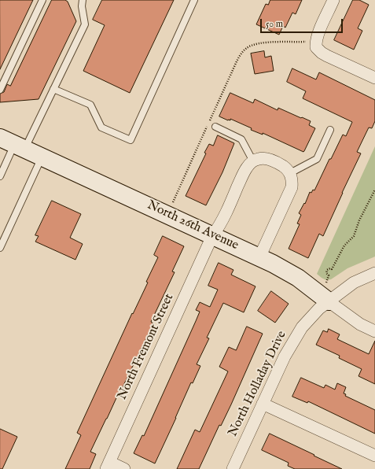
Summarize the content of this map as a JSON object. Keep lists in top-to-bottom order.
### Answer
{
  "streets": {
    "street": ["North 26th Avenue", "North Fremont Street", "North Holladay Drive"]
  },
  "crossings": [
    ["North 26th Avenue", "North Fremont Street"],
    ["North 26th Avenue", "North Holladay Drive"]
  ],
  "scale_bar": "50 m"
}
